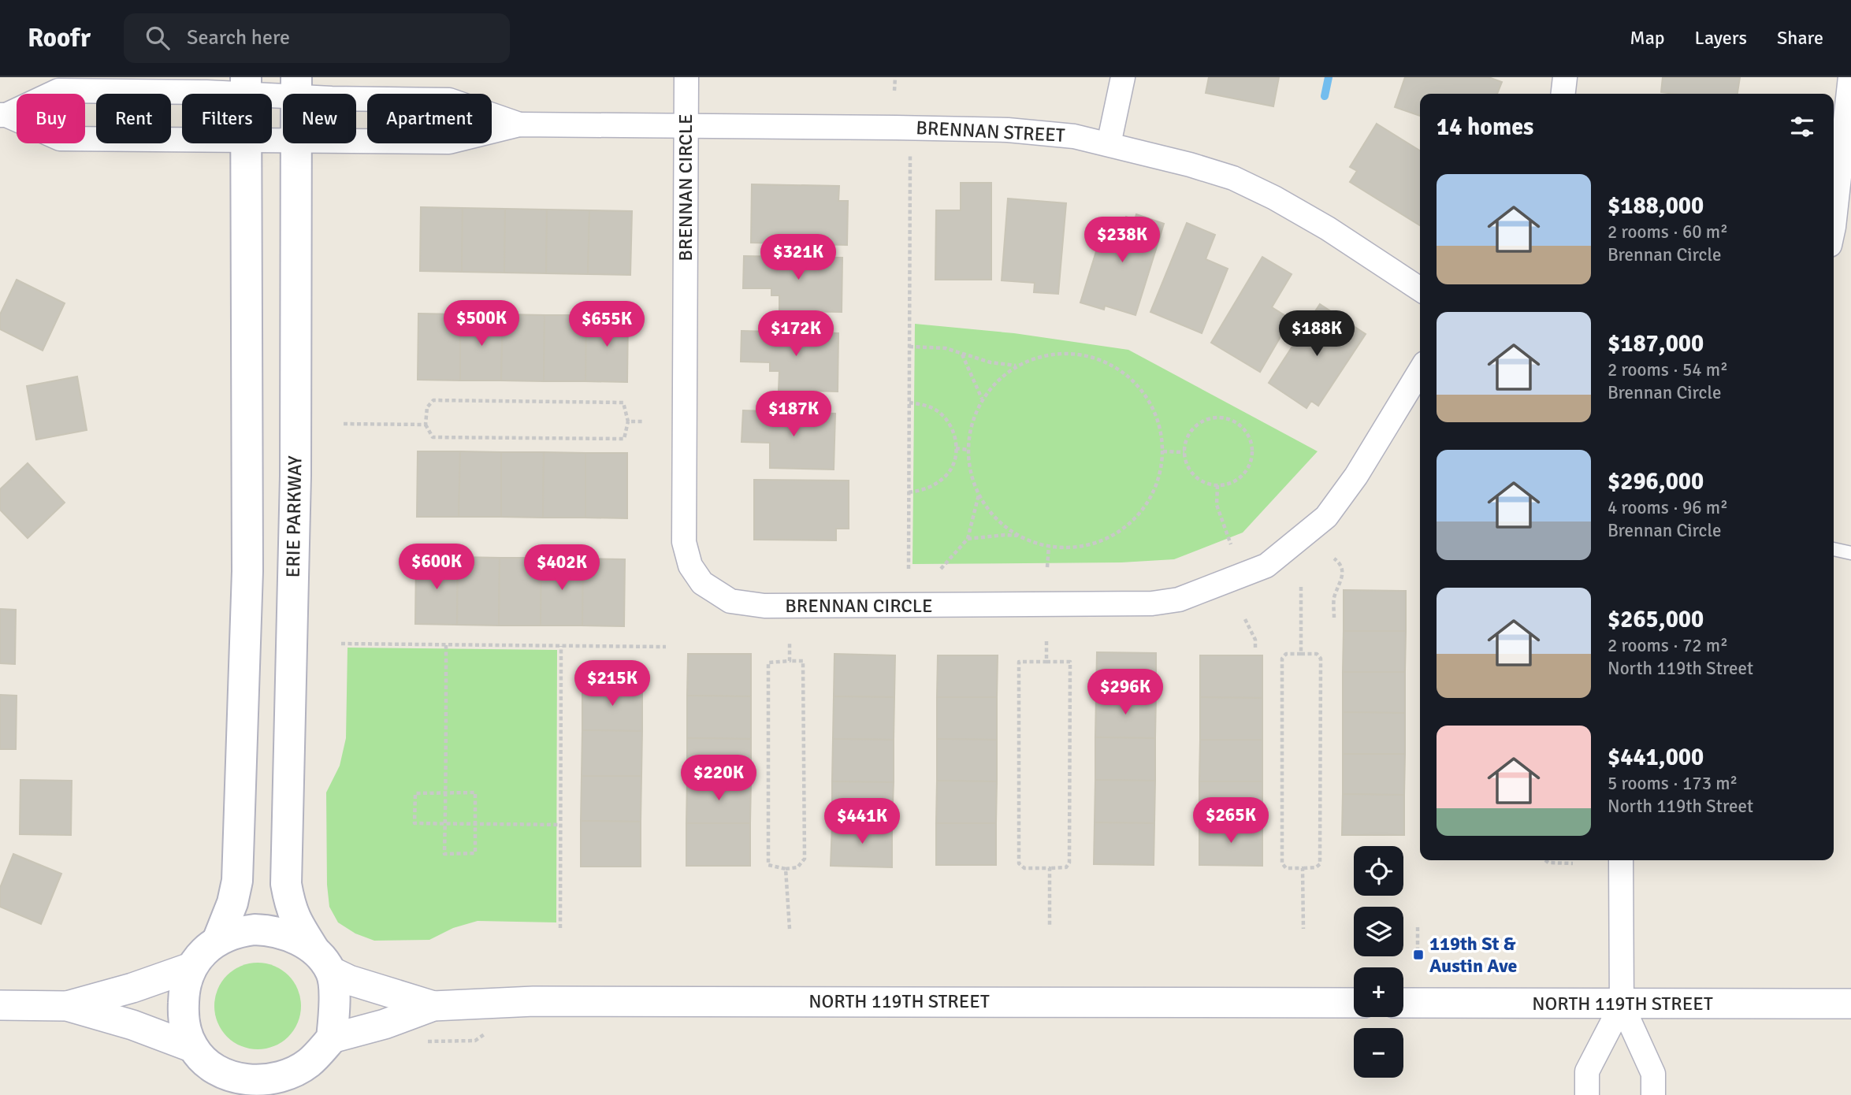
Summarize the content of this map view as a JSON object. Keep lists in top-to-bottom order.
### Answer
{
  "streets": {
    "main road": ["ERIE PARKWAY"],
    "street": ["BRENNAN STREET", "BRENNAN CIRCLE", "NORTH 119TH STREET"]
  },
  "crossings": [
    ["BRENNAN STREET", "BRENNAN CIRCLE"],
    ["ERIE PARKWAY", "NORTH 119TH STREET"]
  ],
  "places": {
    "transit": ["119th St & Austin Ave"]
  },
  "page": {
    "header": "Roofr",
    "search": "Search here",
    "nav": ["Map", "Layers", "Share"],
    "chip": [
      "Buy",
      "Rent",
      "Filters",
      "New",
      "Apartment"
    ],
    "heading": "14 homes",
    "list": [
      {
        "name": "$188,000",
        "note": "2 rooms · 60 m² · Brennan Circle"
      },
      {
        "name": "$187,000",
        "note": "2 rooms · 54 m² · Brennan Circle"
      },
      {
        "name": "$296,000",
        "note": "4 rooms · 96 m² · Brennan Circle"
      },
      {
        "name": "$265,000",
        "note": "2 rooms · 72 m² · North 119th Street"
      },
      {
        "name": "$441,000",
        "note": "5 rooms · 173 m² · North 119th Street"
      }
    ],
    "price": [
      "$238K",
      "$321K",
      "$500K",
      "$655K",
      "$172K",
      "$188K",
      "$187K",
      "$600K",
      "$402K",
      "$215K",
      "$296K",
      "$220K",
      "$265K",
      "$441K"
    ],
    "map_buttons": ["+", "−"]
  }
}
